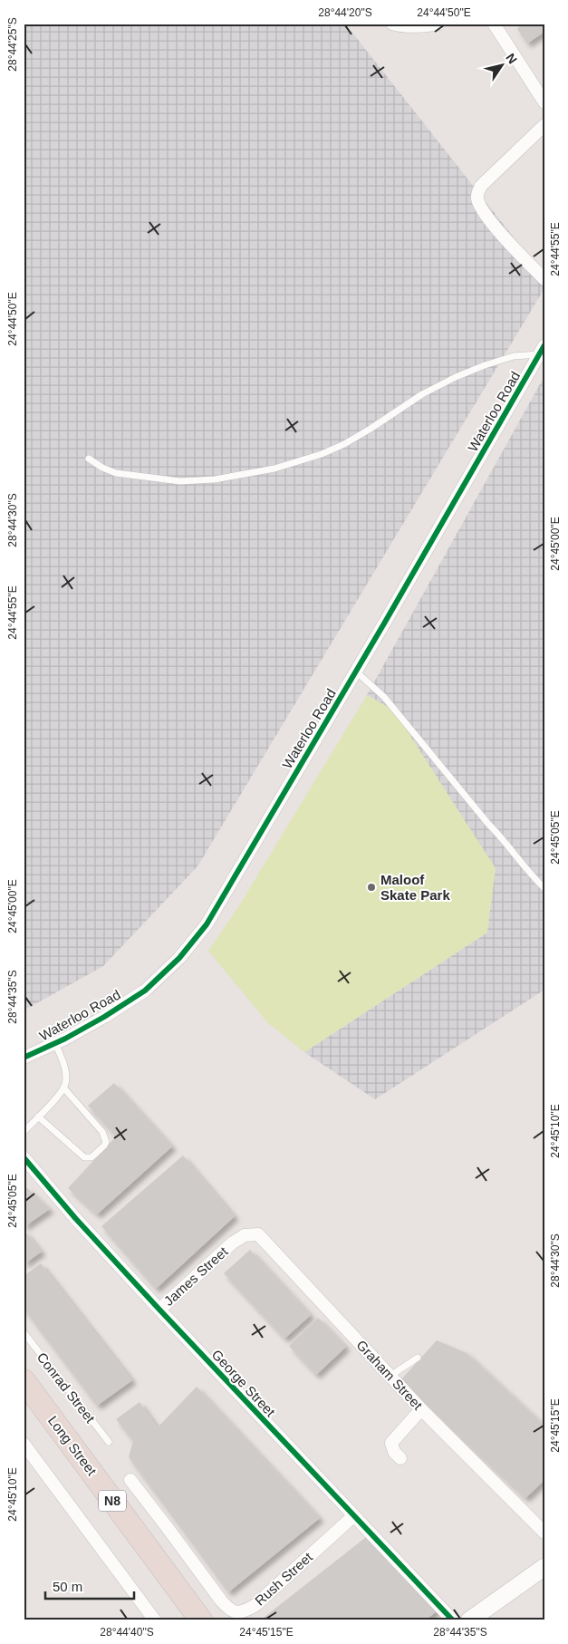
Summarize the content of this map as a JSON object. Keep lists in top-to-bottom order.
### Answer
{
  "streets": {
    "highway": ["Long Street", "N8"],
    "street": [
      "Waterloo Road",
      "James Street",
      "Graham Street",
      "George Street",
      "Rush Street"
    ],
    "lane": ["Conrad Street"]
  },
  "crossings": [
    ["James Street", "Graham Street"],
    ["James Street", "George Street"],
    ["George Street", "Rush Street"]
  ],
  "places": ["Maloof Skate Park"],
  "scale_bar": "50 m",
  "north": "top right",
  "coordinates": [
    "28°44'20\"S",
    "24°44'50\"E",
    "28°44'25\"S",
    "24°44'55\"E",
    "28°44'30\"S",
    "24°45'00\"E",
    "24°45'05\"E",
    "28°44'35\"S",
    "24°45'10\"E",
    "24°45'15\"E",
    "28°44'40\"S"
  ]
}
